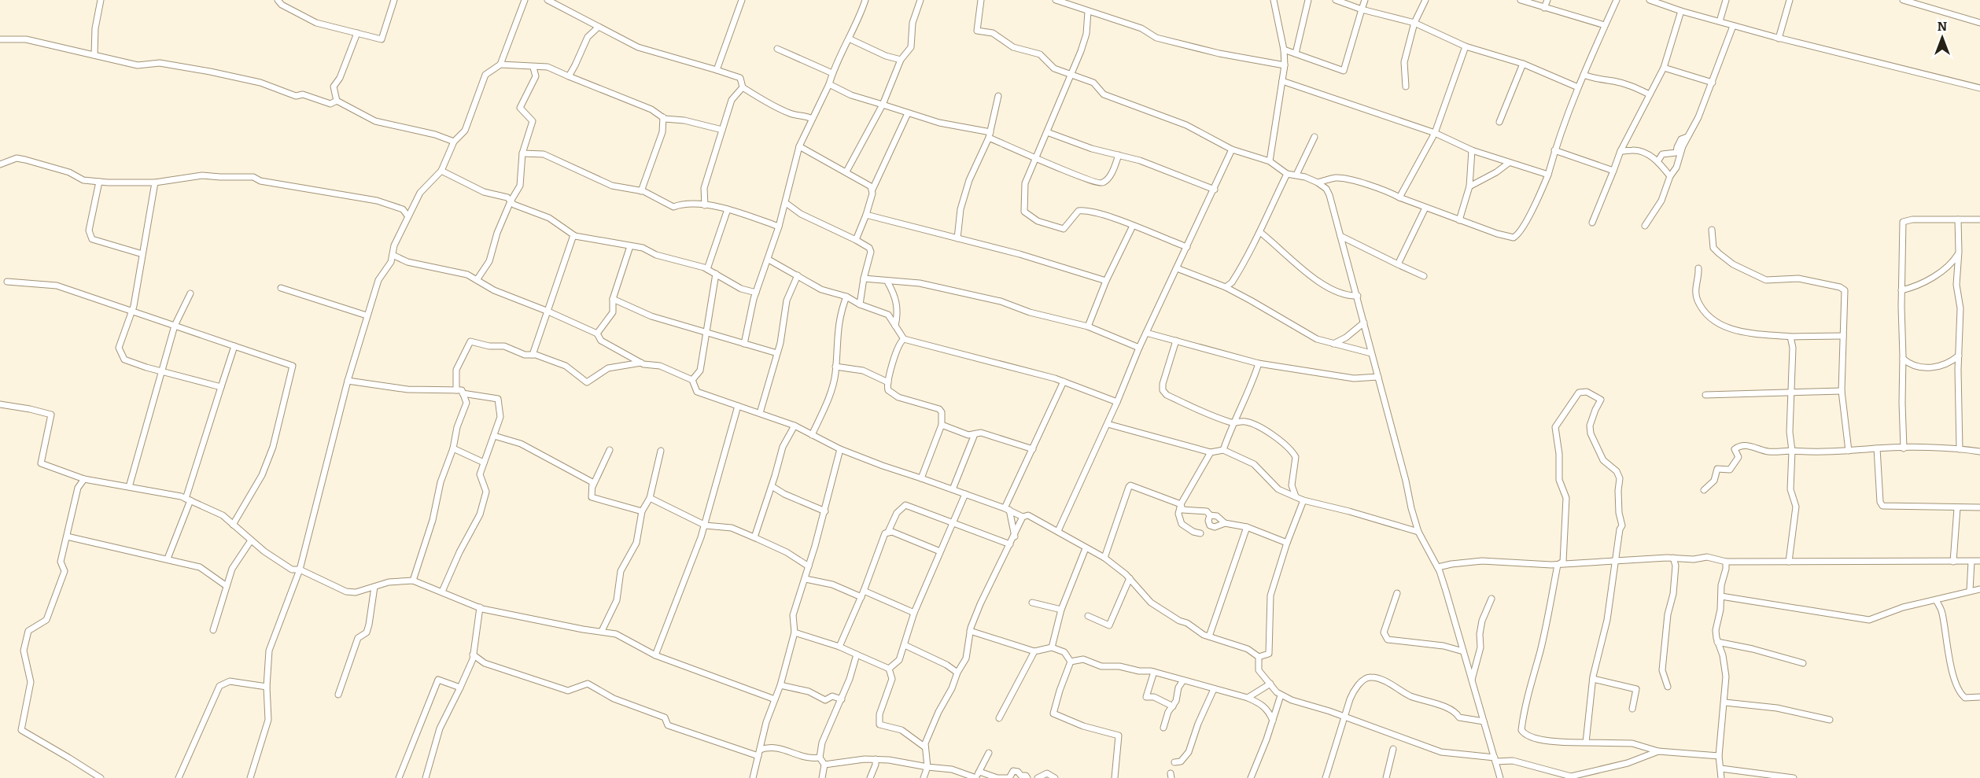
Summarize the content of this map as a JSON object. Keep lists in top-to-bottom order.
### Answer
{
  "north": "top"
}
